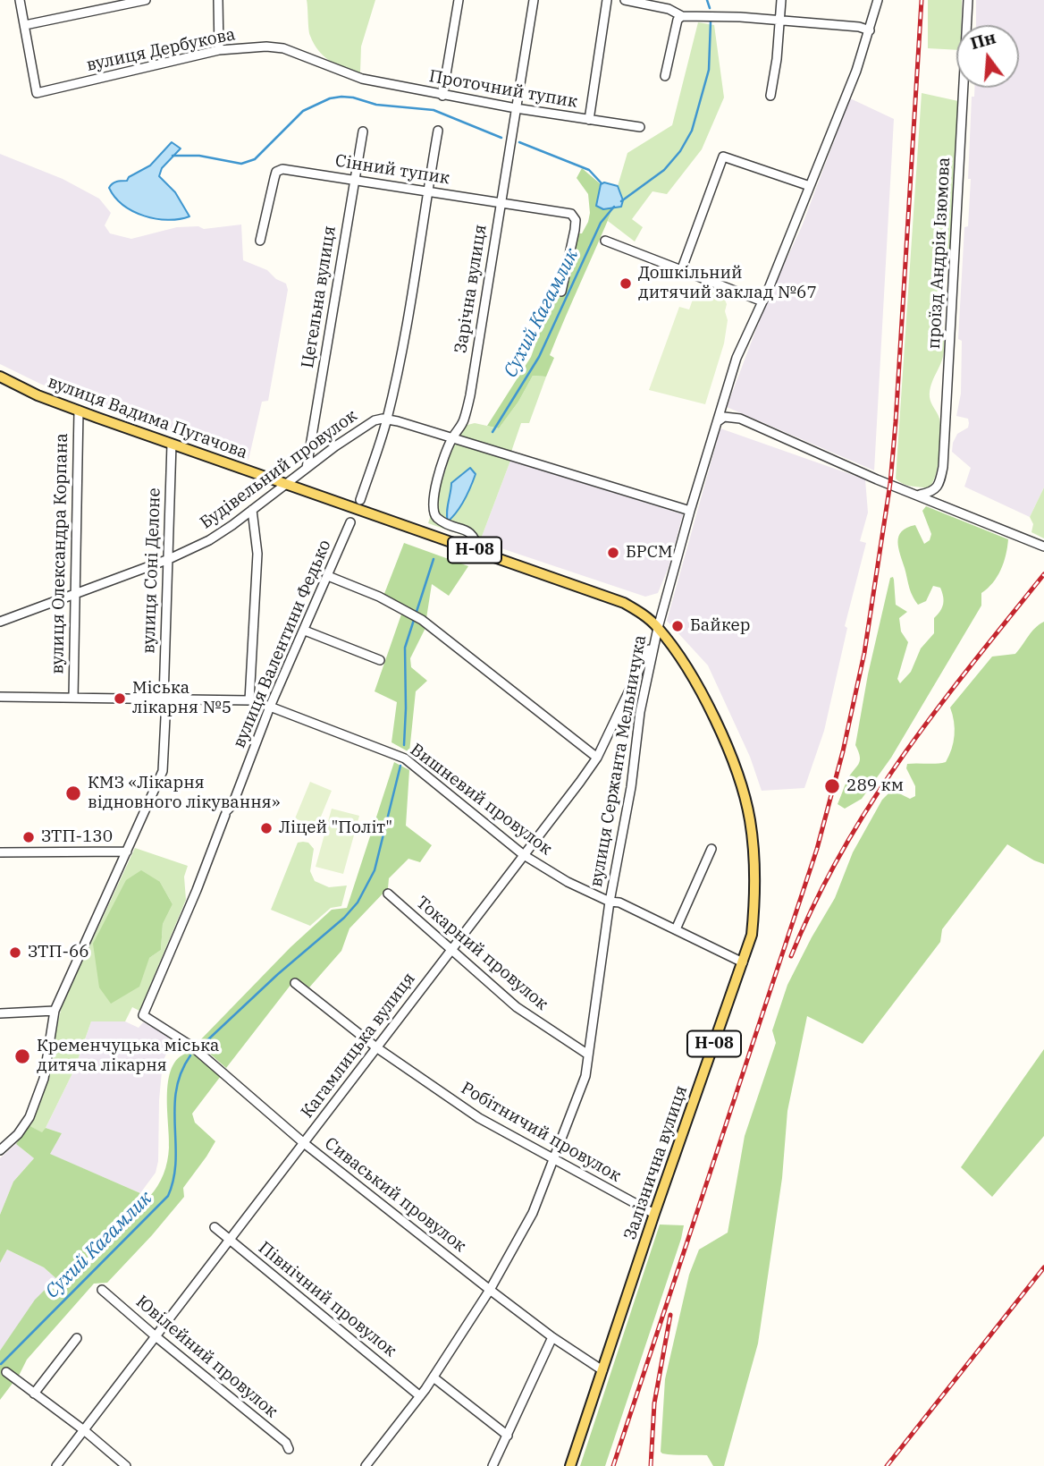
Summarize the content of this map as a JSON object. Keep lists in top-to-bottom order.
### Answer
{
  "streets": {
    "main road": ["вулиця Вадима Пугачова", "Н-08", "Залізнична вулиця"],
    "street": [
      "вулиця Дербукова",
      "Проточний тупик",
      "Сінний тупик",
      "проїзд Андрія Ізюмова",
      "Зарічна вулиця",
      "Цегельна вулиця",
      "Будівельний провулок",
      "вулиця Олександра Корпана",
      "вулиця Соні Делоне",
      "вулиця Валентини Федько",
      "вулиця Сержанта Мельничука",
      "Вишневий провулок",
      "Токарний провулок",
      "Кагамлицька вулиця",
      "Робітничий провулок",
      "Сиваський провулок",
      "Північний провулок",
      "Ювілейний провулок"
    ]
  },
  "crossings": [
    ["вулиця Дербукова", "Проточний тупик"],
    ["Проточний тупик", "Зарічна вулиця"],
    ["Сінний тупик", "Зарічна вулиця"],
    ["Сінний тупик", "Цегельна вулиця"],
    ["Зарічна вулиця", "Будівельний провулок"],
    ["Зарічна вулиця", "Н-08"],
    ["Цегельна вулиця", "Будівельний провулок"],
    ["вулиця Вадима Пугачова", "Будівельний провулок"],
    ["вулиця Вадима Пугачова", "Н-08"],
    ["вулиця Вадима Пугачова", "вулиця Олександра Корпана"],
    ["вулиця Вадима Пугачова", "вулиця Соні Делоне"],
    ["Будівельний провулок", "Н-08"],
    ["Будівельний провулок", "вулиця Олександра Корпана"],
    ["Будівельний провулок", "вулиця Соні Делоне"],
    ["Будівельний провулок", "вулиця Сержанта Мельничука"],
    ["Н-08", "вулиця Сержанта Мельничука"],
    ["Н-08", "Кагамлицька вулиця"],
    ["Н-08", "Залізнична вулиця"],
    ["вулиця Олександра Корпана", "Вишневий провулок"],
    ["вулиця Соні Делоне", "Вишневий провулок"],
    ["вулиця Валентини Федько", "Вишневий провулок"],
    ["вулиця Валентини Федько", "Сиваський провулок"],
    ["вулиця Сержанта Мельничука", "Вишневий провулок"],
    ["вулиця Сержанта Мельничука", "Токарний провулок"],
    ["вулиця Сержанта Мельничука", "Кагамлицька вулиця"],
    ["вулиця Сержанта Мельничука", "Робітничий провулок"],
    ["вулиця Сержанта Мельничука", "Залізнична вулиця"],
    ["вулиця Сержанта Мельничука", "Сиваський провулок"],
    ["вулиця Сержанта Мельничука", "Північний провулок"],
    ["Вишневий провулок", "Кагамлицька вулиця"],
    ["Вишневий провулок", "Залізнична вулиця"],
    ["Токарний провулок", "Кагамлицька вулиця"],
    ["Кагамлицька вулиця", "Робітничий провулок"],
    ["Кагамлицька вулиця", "Залізнична вулиця"],
    ["Кагамлицька вулиця", "Сиваський провулок"],
    ["Кагамлицька вулиця", "Північний провулок"],
    ["Кагамлицька вулиця", "Ювілейний провулок"],
    ["Робітничий провулок", "Залізнична вулиця"],
    ["Залізнична вулиця", "Сиваський провулок"]
  ],
  "water": ["Сухий Кагамлик"],
  "places": [
    "Дошкільний дитячий заклад №67",
    "БРСМ",
    "Байкер",
    "Міська лікарня №5",
    "289 км",
    "КМЗ «Лікарня відновного лікування»",
    "Ліцей \"Політ\"",
    "ЗТП-130",
    "ЗТП-66",
    "Кременчуцька міська дитяча лікарня"
  ],
  "north": "top"
}
